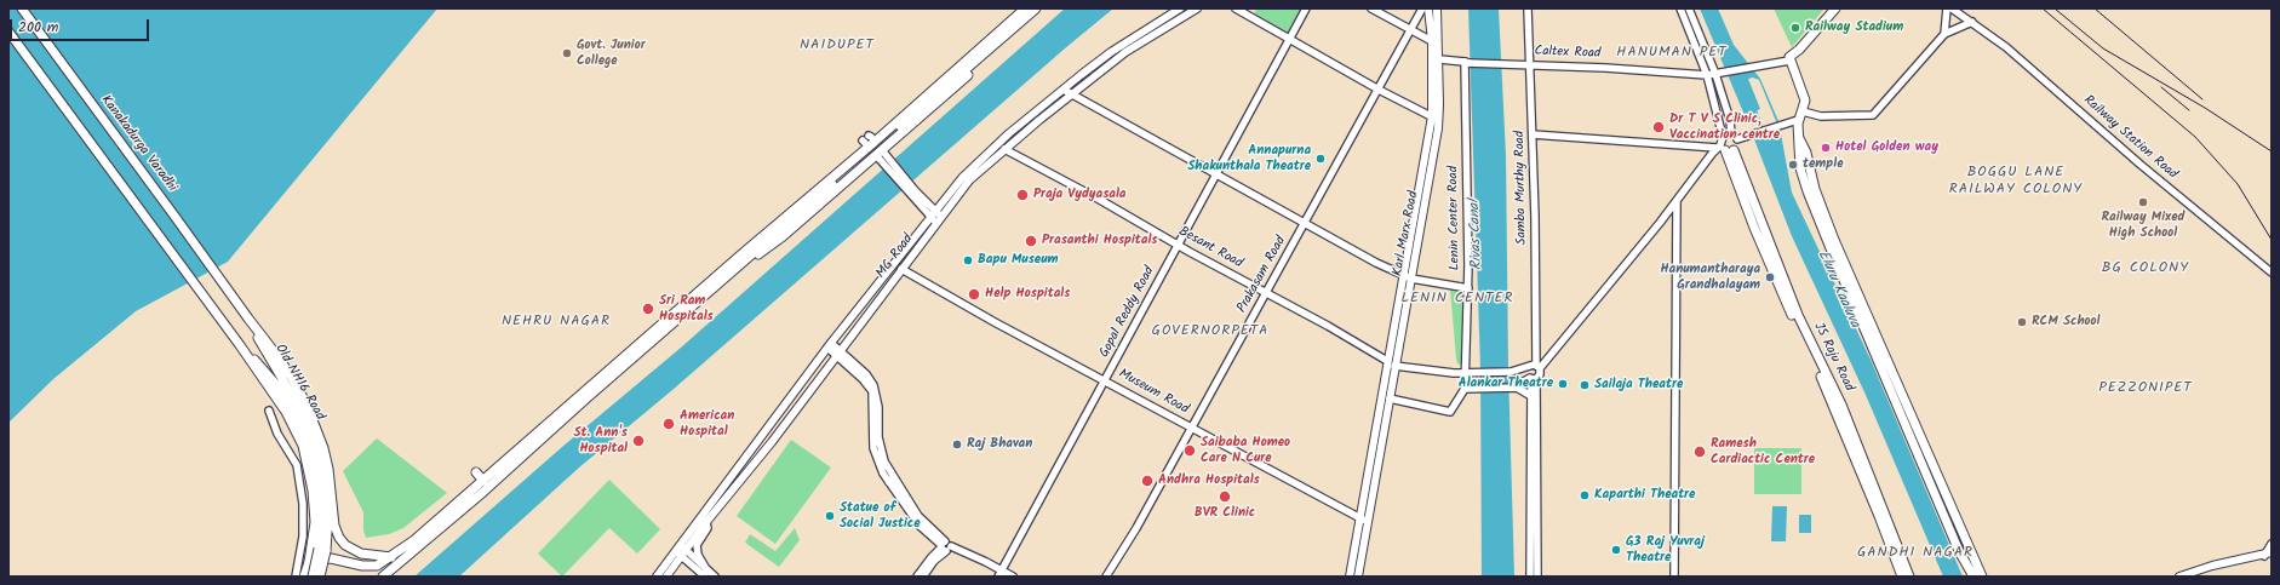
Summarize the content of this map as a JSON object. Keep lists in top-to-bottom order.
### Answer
{
  "streets": {
    "main road": [
      "Kanakadurga Varadhi",
      "Karl Marx Road",
      "MG Road",
      "JS Raju Road",
      "Old NH16 Road"
    ],
    "street": [
      "Caltex Road",
      "Railway Station Road",
      "Samba Murthy Road",
      "Lenin Center Road",
      "Besant Road",
      "Prakasam Road",
      "Gopal Reddy Road",
      "Museum Road"
    ]
  },
  "crossings": [
    ["Caltex Road", "Samba Murthy Road"],
    ["Caltex Road", "Lenin Center Road"],
    ["Caltex Road", "Karl Marx Road"],
    ["Kanakadurga Varadhi", "Old NH16 Road"],
    ["Karl Marx Road", "Besant Road"],
    ["Karl Marx Road", "Museum Road"],
    ["Besant Road", "MG Road"],
    ["Besant Road", "Prakasam Road"],
    ["Besant Road", "Gopal Reddy Road"],
    ["MG Road", "Museum Road"],
    ["Prakasam Road", "Museum Road"],
    ["Gopal Reddy Road", "Museum Road"]
  ],
  "districts": [
    "NAIDUPET",
    "HANUMAN PET",
    "BOGGU LANE RAILWAY COLONY",
    "BG COLONY",
    "LENIN CENTER",
    "NEHRU NAGAR",
    "GOVERNORPETA",
    "PEZZONIPET",
    "GANDHI NAGAR"
  ],
  "water": ["Rivas Canal", "Eluru Kaaluva"],
  "places": [
    "Railway Stadium",
    "Govt. Junior College",
    "Dr T V S Clinic, Vaccination centre",
    "Hotel Golden way",
    "Annapurna Shakunthala Theatre",
    "temple",
    "Praja Vydyasala",
    "Railway Mixed High School",
    "Prasanthi Hospitals",
    "Bapu Museum",
    "Hanumantharaya Grandhalayam",
    "Help Hospitals",
    "Sri Ram Hospitals",
    "RCM School",
    "Alankar Theatre",
    "Sailaja Theatre",
    "American Hospital",
    "St. Ann's Hospital",
    "Raj Bhavan",
    "Saibaba Homeo Care N Cure",
    "Ramesh Cardiactic Centre",
    "Andhra Hospitals",
    "Kaparthi Theatre",
    "BVR Clinic",
    "Statue of Social Justice",
    "G3 Raj Yuvraj Theatre"
  ],
  "scale_bar": "200 m"
}
